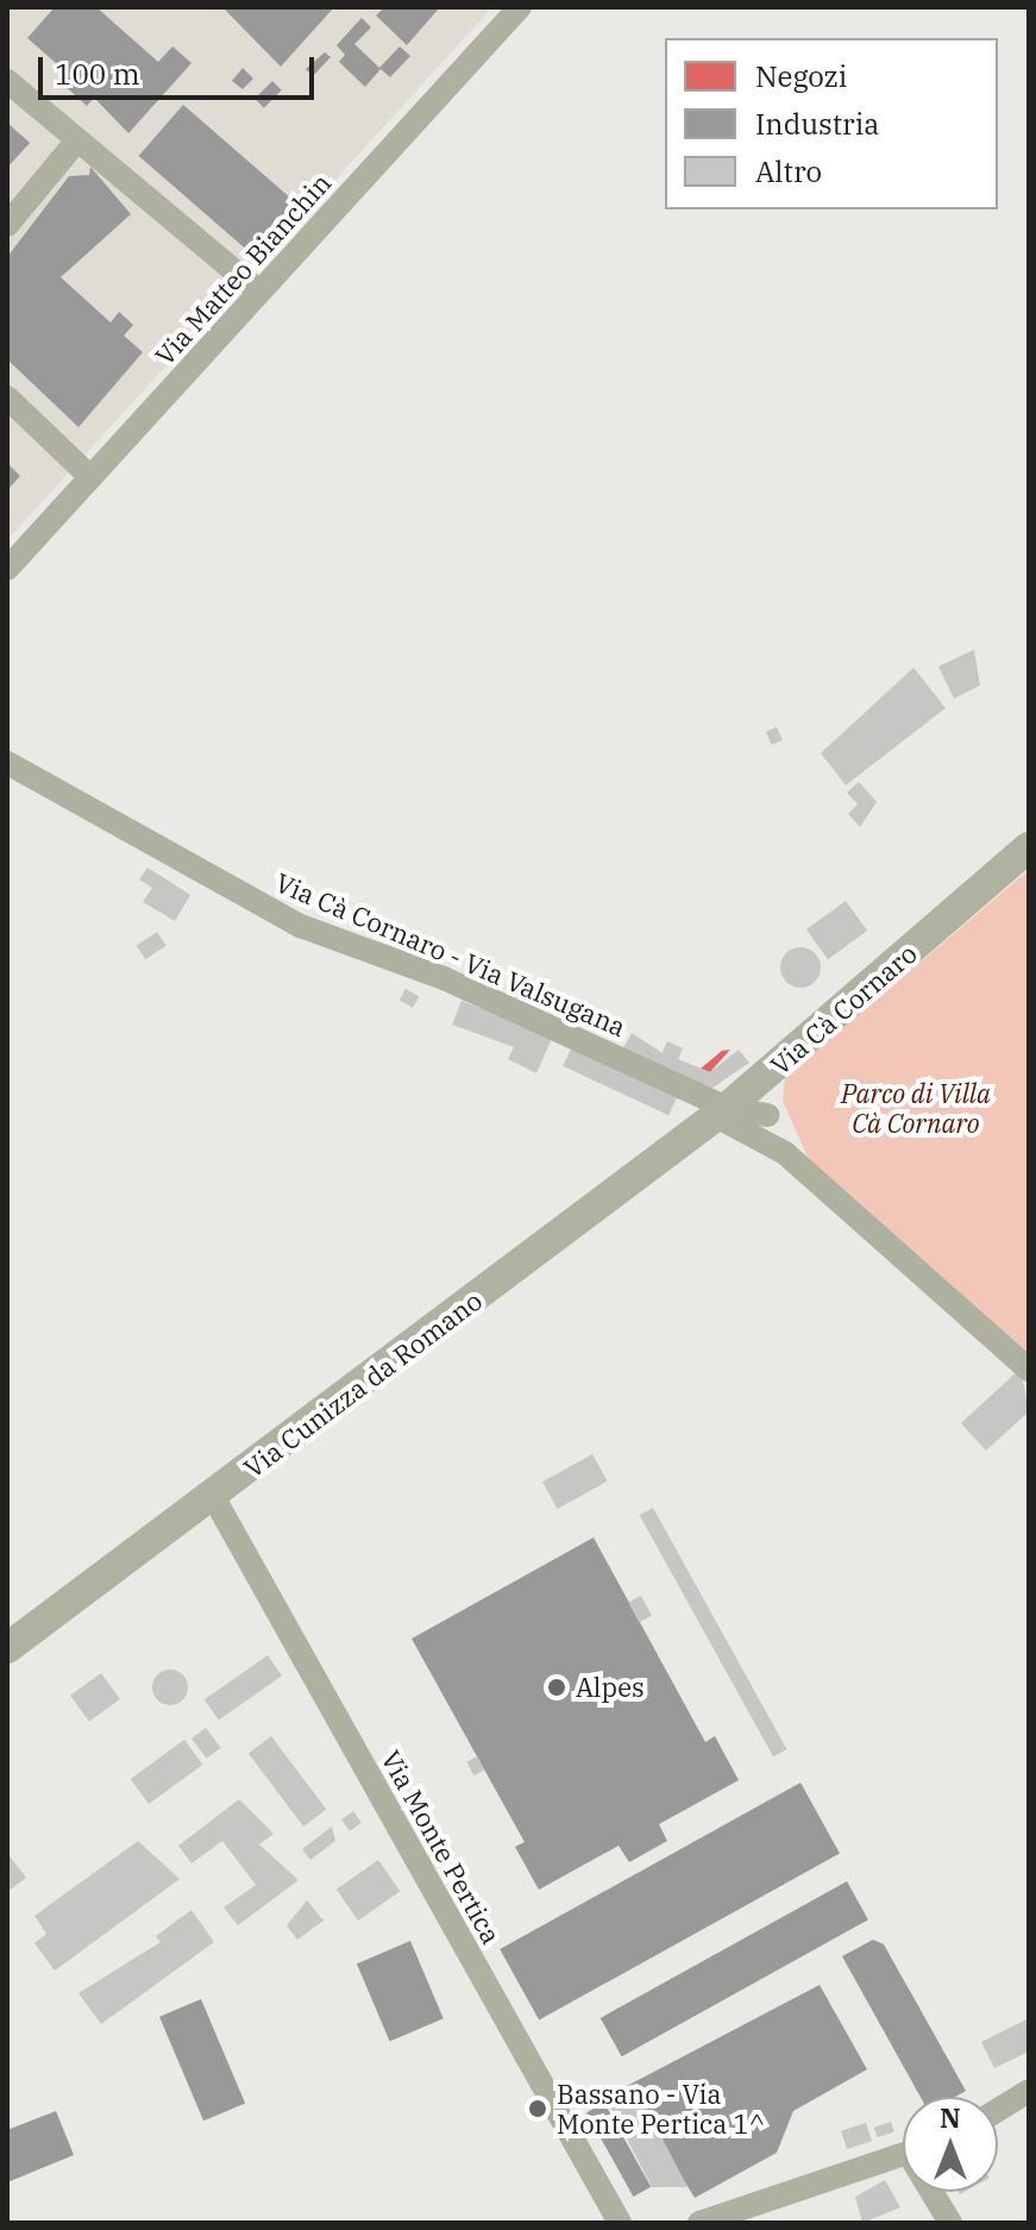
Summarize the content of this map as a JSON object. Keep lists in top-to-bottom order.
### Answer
{
  "streets": {
    "main road": ["Via Cà Cornaro", "Via Cunizza da Romano"],
    "street": ["Via Matteo Bianchin", "Via Cà Cornaro - Via Valsugana", "Via Monte Pertica"]
  },
  "crossings": [
    ["Via Cà Cornaro - Via Valsugana", "Via Cà Cornaro"],
    ["Via Cà Cornaro - Via Valsugana", "Via Cunizza da Romano"],
    ["Via Cà Cornaro", "Via Cunizza da Romano"],
    ["Via Cunizza da Romano", "Via Monte Pertica"]
  ],
  "parks": ["Parco di Villa Cà Cornaro"],
  "places": ["Alpes", "Bassano - Via Monte Pertica 1^"],
  "legend": ["Negozi", "Industria", "Altro"],
  "scale_bar": "100 m",
  "north": "top"
}
